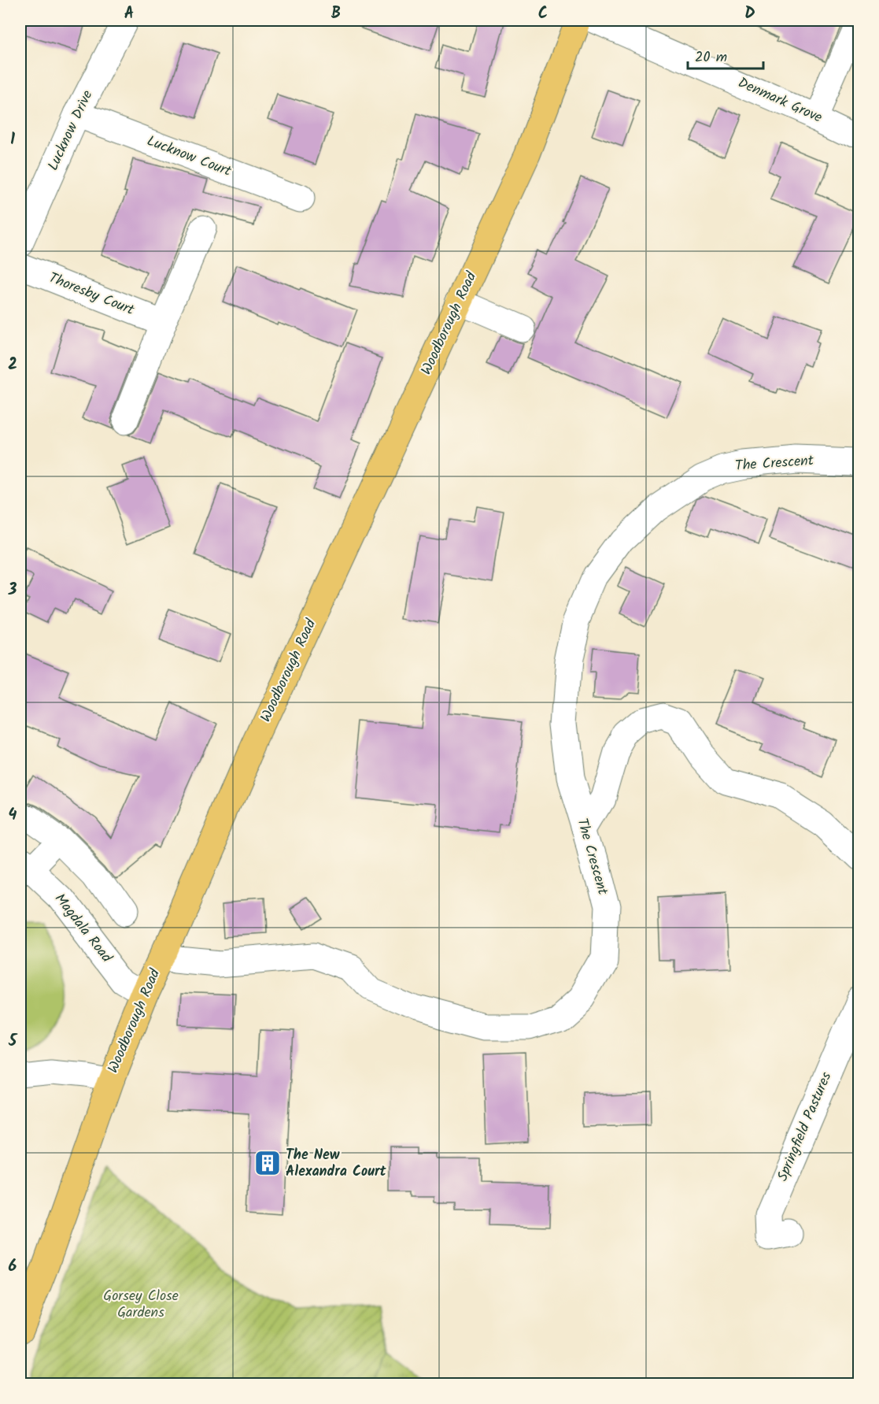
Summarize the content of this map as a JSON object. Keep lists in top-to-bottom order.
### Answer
{
  "streets": {
    "main road": ["Woodborough Road"],
    "street": [
      "Denmark Grove",
      "Lucknow Drive",
      "Lucknow Court",
      "Thoresby Court",
      "The Crescent",
      "Magdala Road",
      "Springfield Pastures"
    ]
  },
  "crossings": [
    ["Lucknow Drive", "Lucknow Court"],
    ["Woodborough Road", "The Crescent"],
    ["Woodborough Road", "Magdala Road"]
  ],
  "parks": ["Gorsey Close Gardens"],
  "places": {
    "building": ["The New Alexandra Court"]
  },
  "scale_bar": "20 m",
  "grid": {
    "columns": [
      "A",
      "B",
      "C",
      "D"
    ],
    "rows": [
      "1",
      "2",
      "3",
      "4",
      "5",
      "6"
    ]
  }
}
